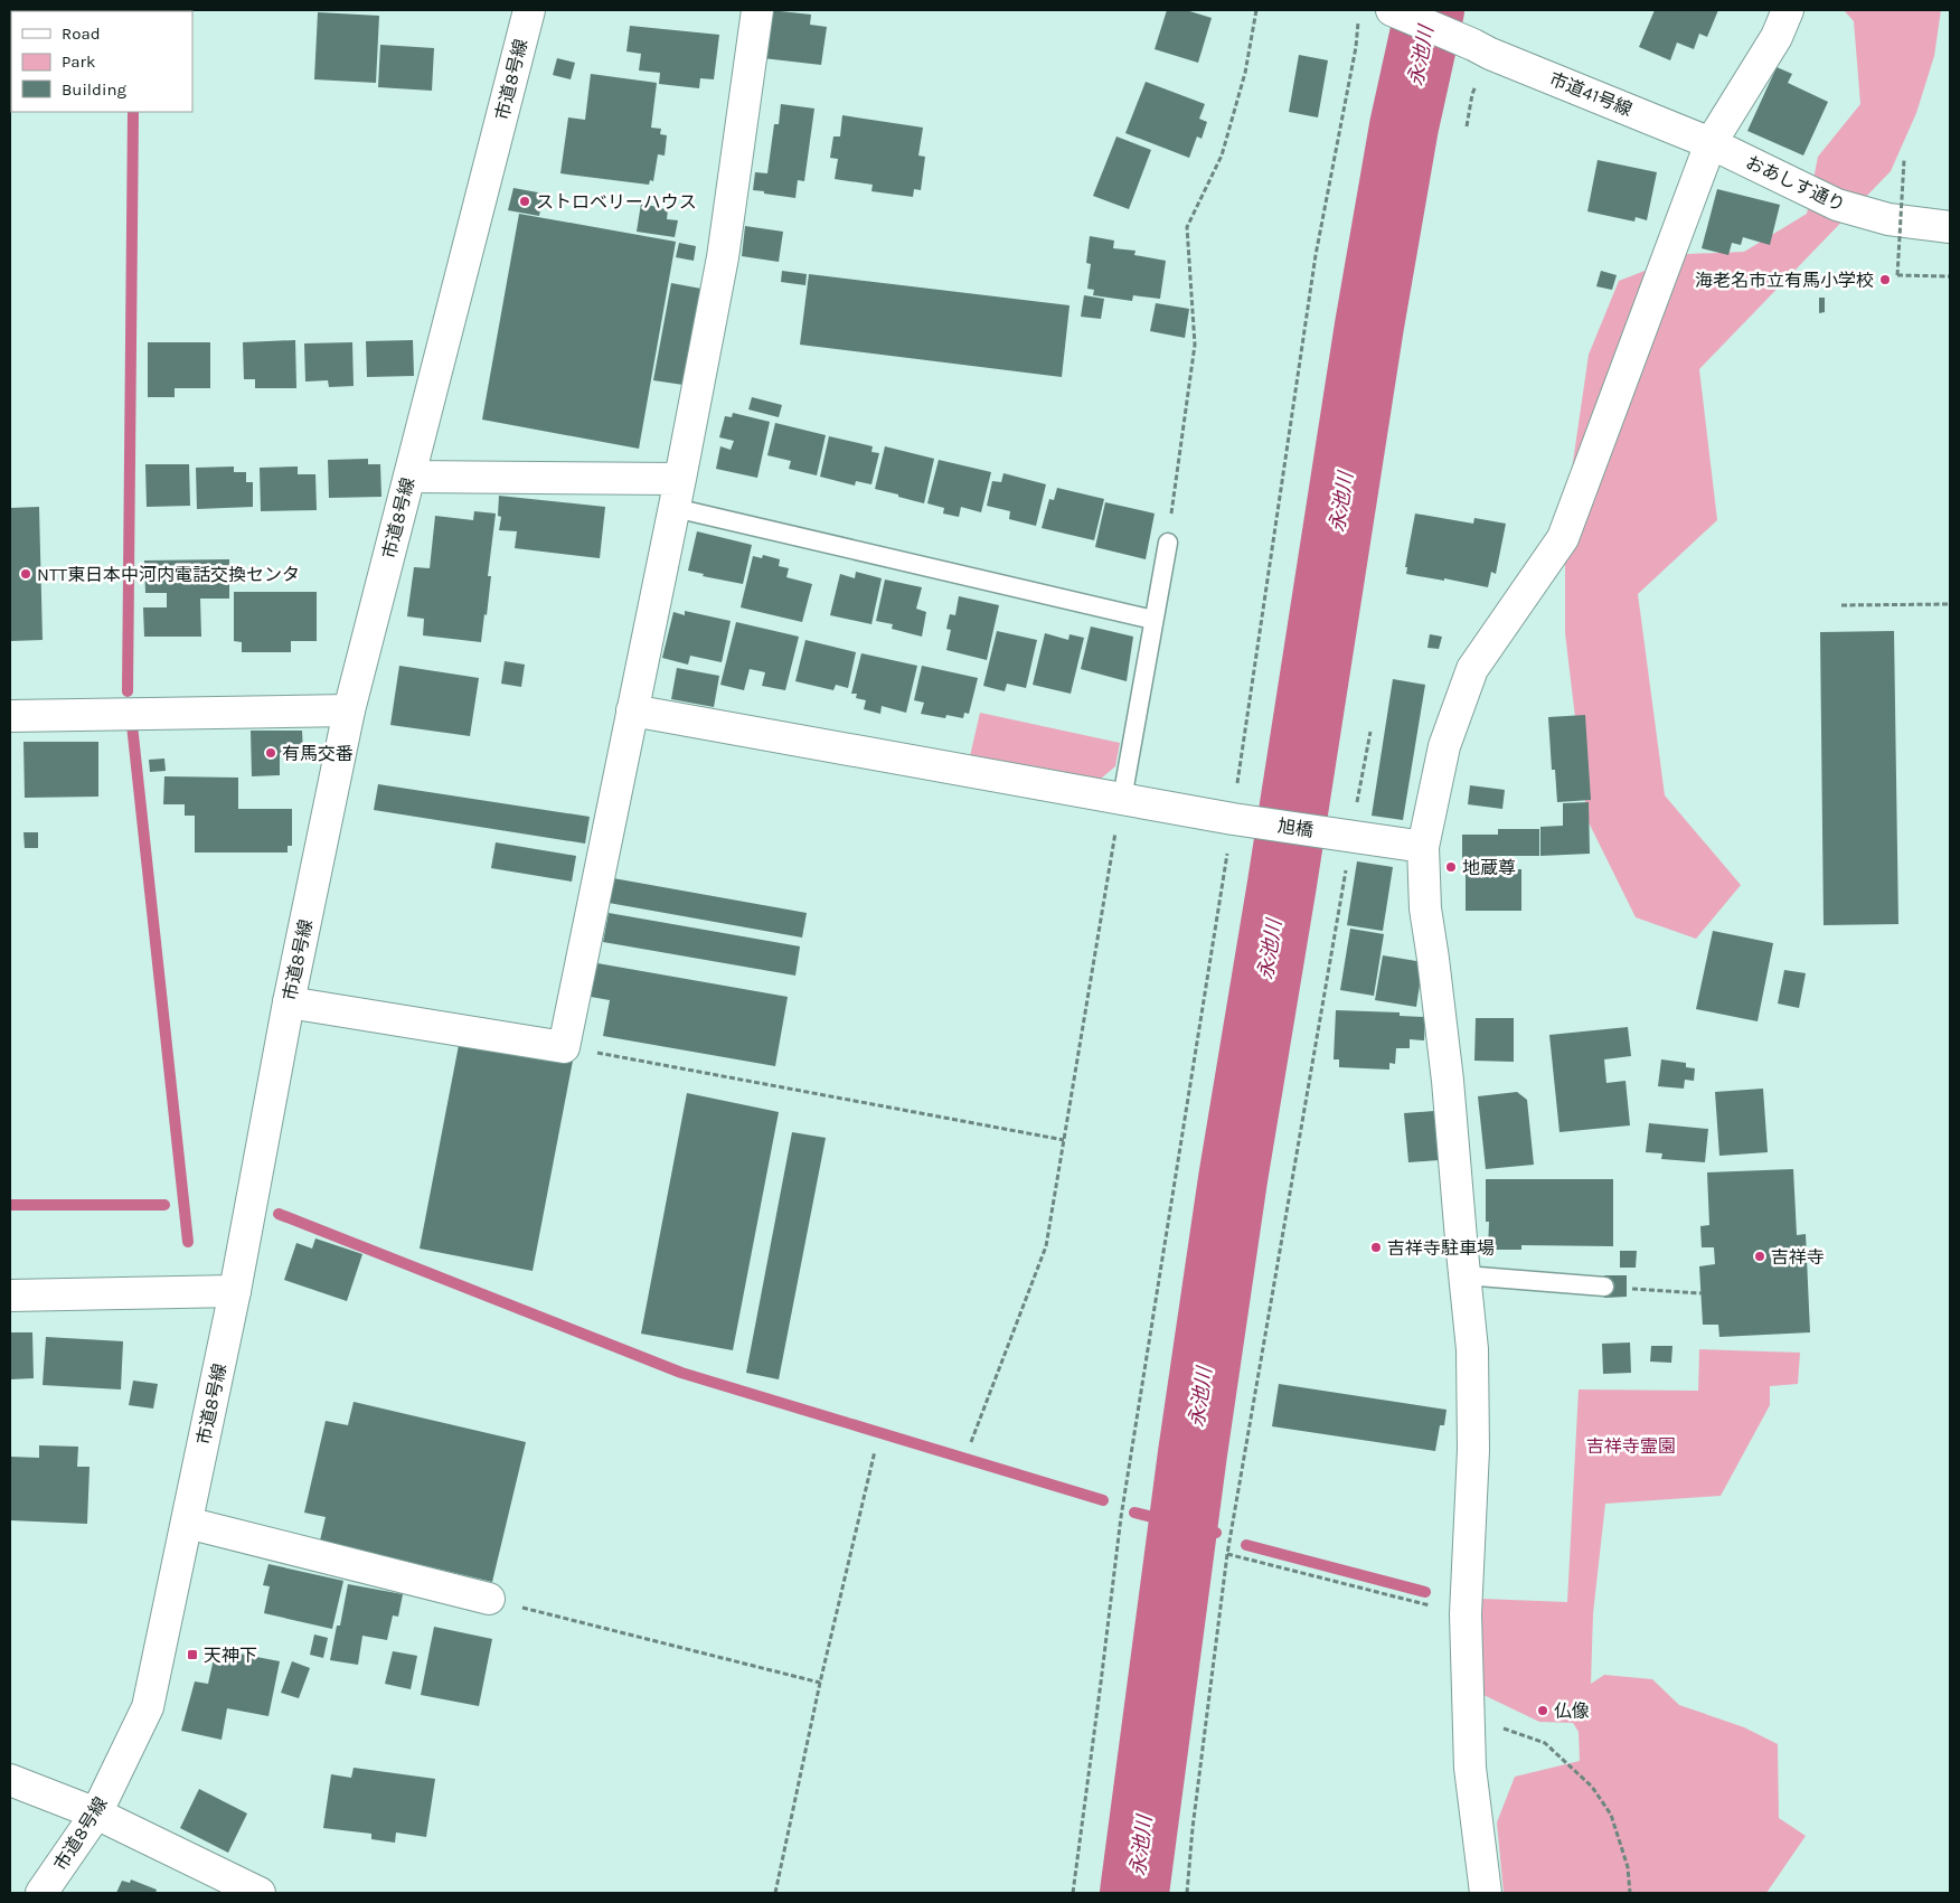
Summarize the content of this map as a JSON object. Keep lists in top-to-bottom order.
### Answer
{
  "streets": {
    "street": [
      "市道8号線",
      "市道41号線",
      "おあしす通り",
      "旭橋"
    ]
  },
  "crossings": [
    ["市道41号線", "おあしす通り"]
  ],
  "water": ["永池川"],
  "parks": ["吉祥寺霊園"],
  "places": {
    "other": [
      "ストロベリーハウス",
      "海老名市立有馬小学校",
      "NTT東日本中河内電話交換センタ",
      "有馬交番",
      "地蔵尊",
      "吉祥寺駐車場",
      "吉祥寺",
      "仏像"
    ],
    "transit": ["天神下"]
  },
  "legend": ["Road", "Park", "Building"]
}
